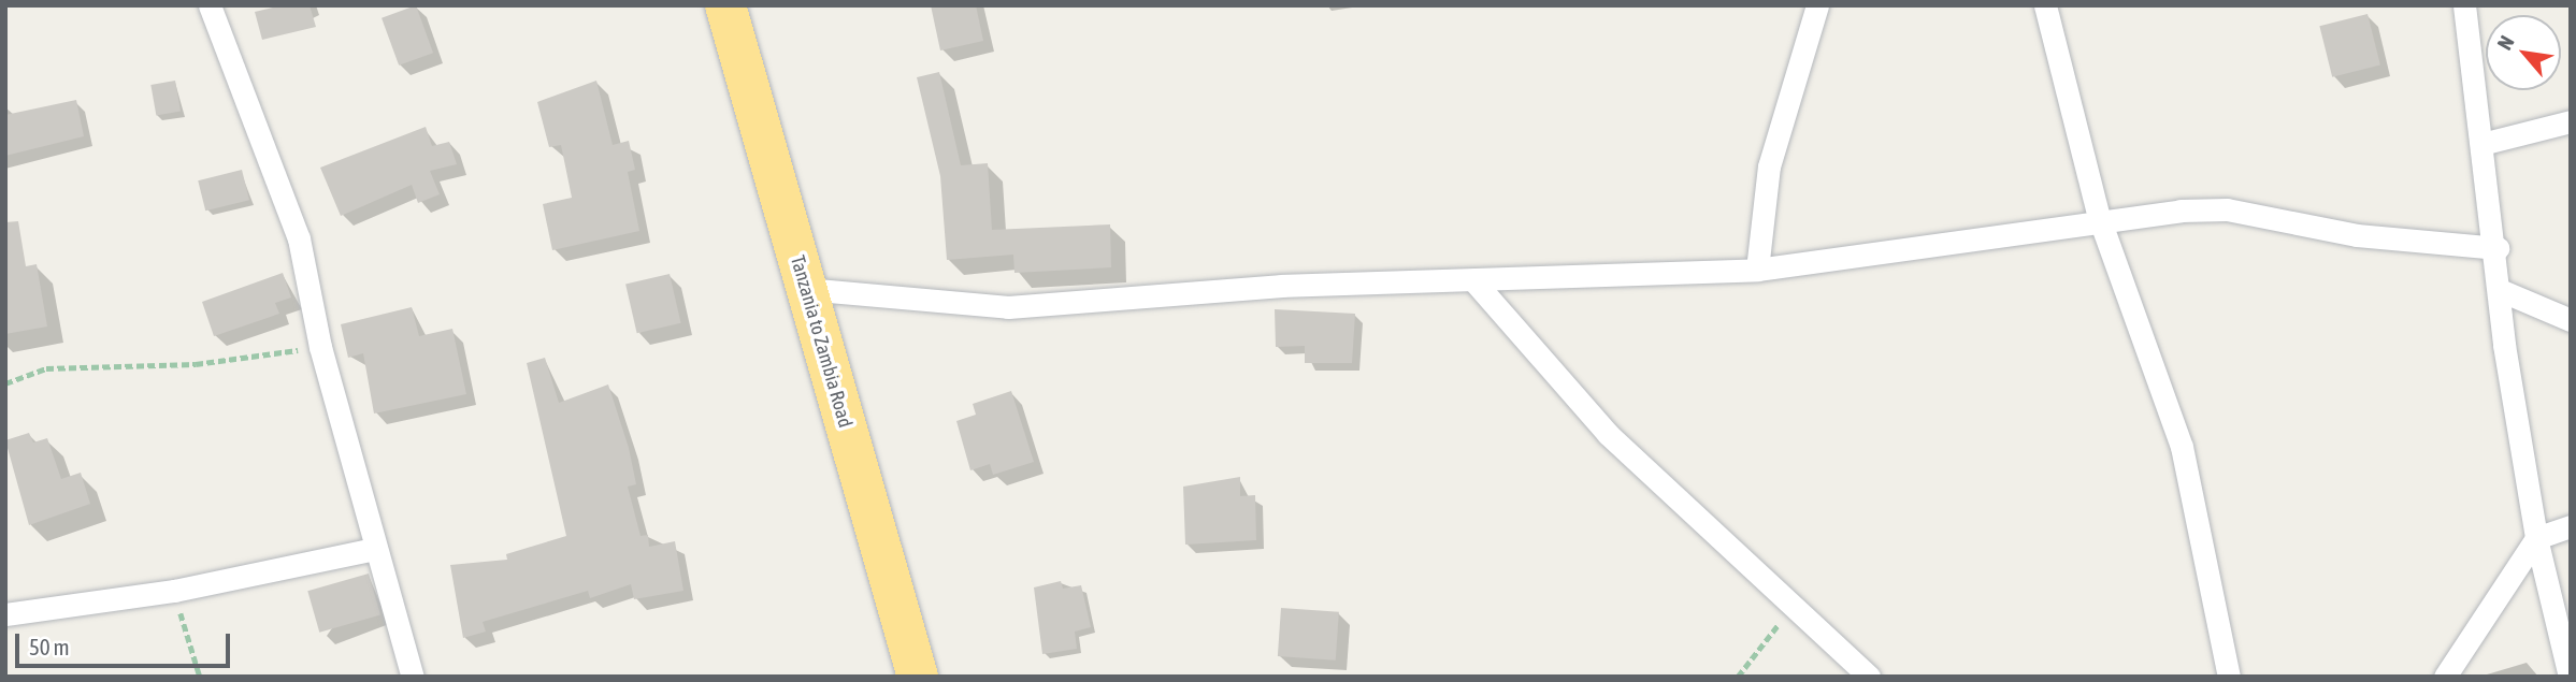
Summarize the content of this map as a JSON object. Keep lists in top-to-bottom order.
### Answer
{
  "streets": {
    "highway": ["Tanzania to Zambia Road"]
  },
  "scale_bar": "50 m",
  "north": "top left"
}
